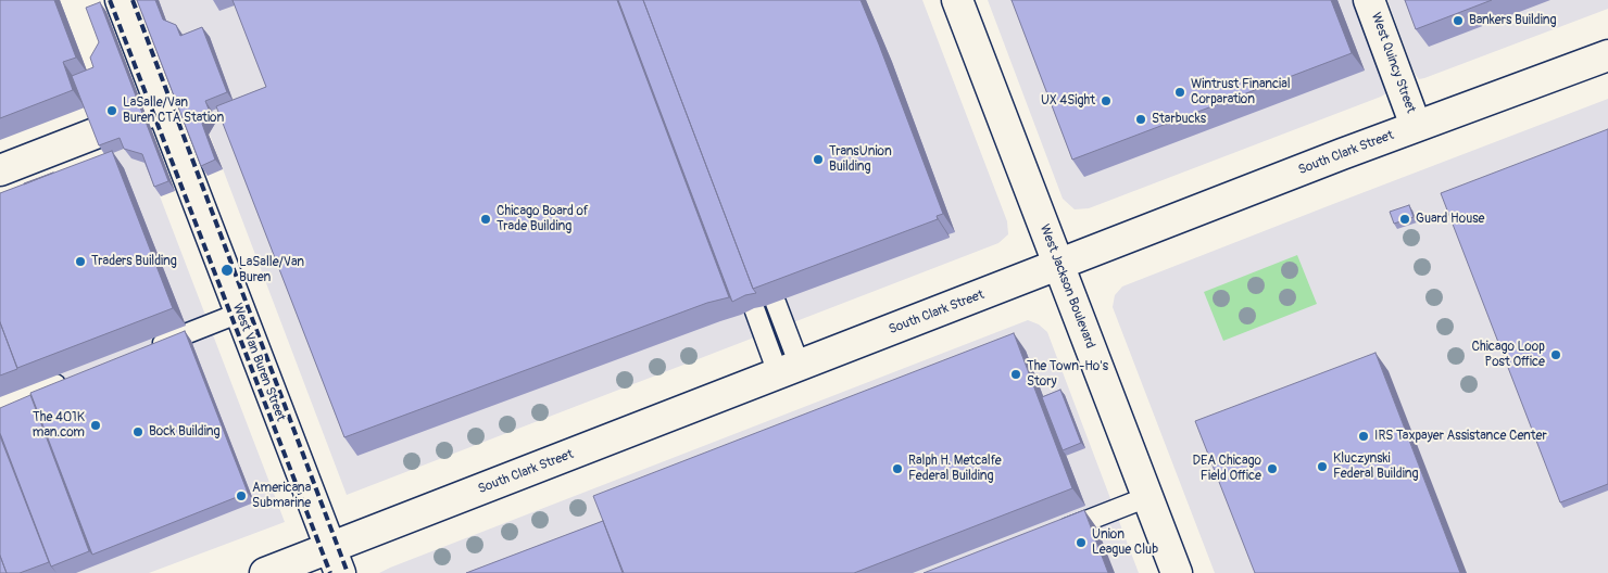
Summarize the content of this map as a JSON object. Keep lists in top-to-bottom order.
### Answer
{
  "streets": {
    "main road": [
      "West Quincy Street",
      "South Clark Street",
      "West Jackson Boulevard",
      "West Van Buren Street"
    ]
  },
  "crossings": [
    ["West Quincy Street", "South Clark Street"],
    ["South Clark Street", "West Jackson Boulevard"],
    ["South Clark Street", "West Van Buren Street"]
  ],
  "places": [
    "Bankers Building",
    "Wintrust Financial Corparation",
    "UX 4Sight",
    "LaSalle/Van Buren CTA Station",
    "Starbucks",
    "TransUnion Building",
    "Chicago Board of Trade Building",
    "Guard House",
    "Traders Building",
    "LaSalle/Van Buren",
    "Chicago Loop Post Office",
    "The Town-Ho's Story",
    "The 401K man.com",
    "Bock Building",
    "IRS Taxpayer Assistance Center",
    "Kluczynski Federal Building",
    "Ralph H. Metcalfe Federal Building",
    "DEA Chicago Field Office",
    "Americana Submarine",
    "Union League Club"
  ]
}
